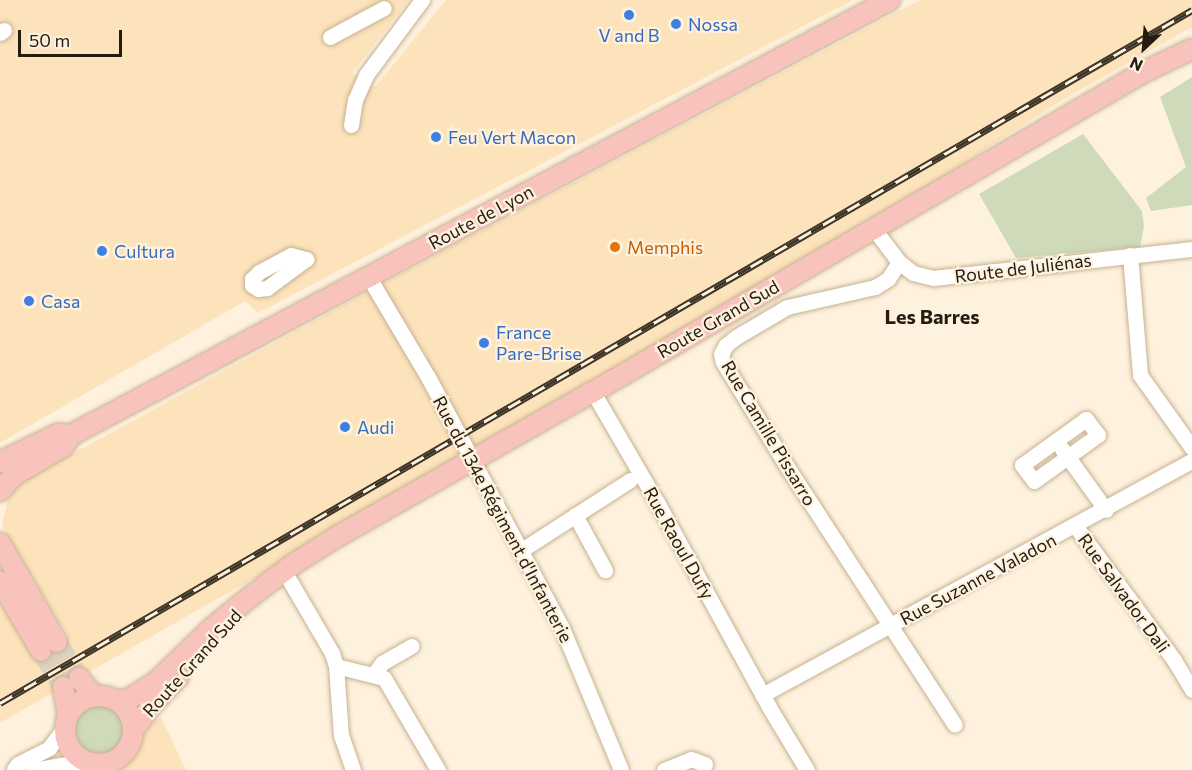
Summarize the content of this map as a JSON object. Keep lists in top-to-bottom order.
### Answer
{
  "streets": {
    "main road": ["Route de Lyon", "Route Grand Sud"],
    "street": [
      "Route de Juliénas",
      "Rue Camille Pissarro",
      "Rue du 134e Régiment d'Infanterie",
      "Rue Raoul Dufy",
      "Rue Suzanne Valadon",
      "Rue Salvador Dali"
    ]
  },
  "crossings": [
    ["Route de Lyon", "Rue du 134e Régiment d'Infanterie"],
    ["Route de Juliénas", "Route Grand Sud"],
    ["Route de Juliénas", "Rue Camille Pissarro"],
    ["Route Grand Sud", "Rue du 134e Régiment d'Infanterie"],
    ["Route Grand Sud", "Rue Raoul Dufy"],
    ["Rue Camille Pissarro", "Rue Suzanne Valadon"],
    ["Rue Raoul Dufy", "Rue Suzanne Valadon"],
    ["Rue Suzanne Valadon", "Rue Salvador Dali"]
  ],
  "districts": ["Les Barres"],
  "places": [
    "V and B",
    "Nossa",
    "Feu Vert Macon",
    "Memphis",
    "Cultura",
    "Casa",
    "France Pare-Brise",
    "Audi"
  ],
  "scale_bar": "50 m",
  "north": "bottom left"
}
